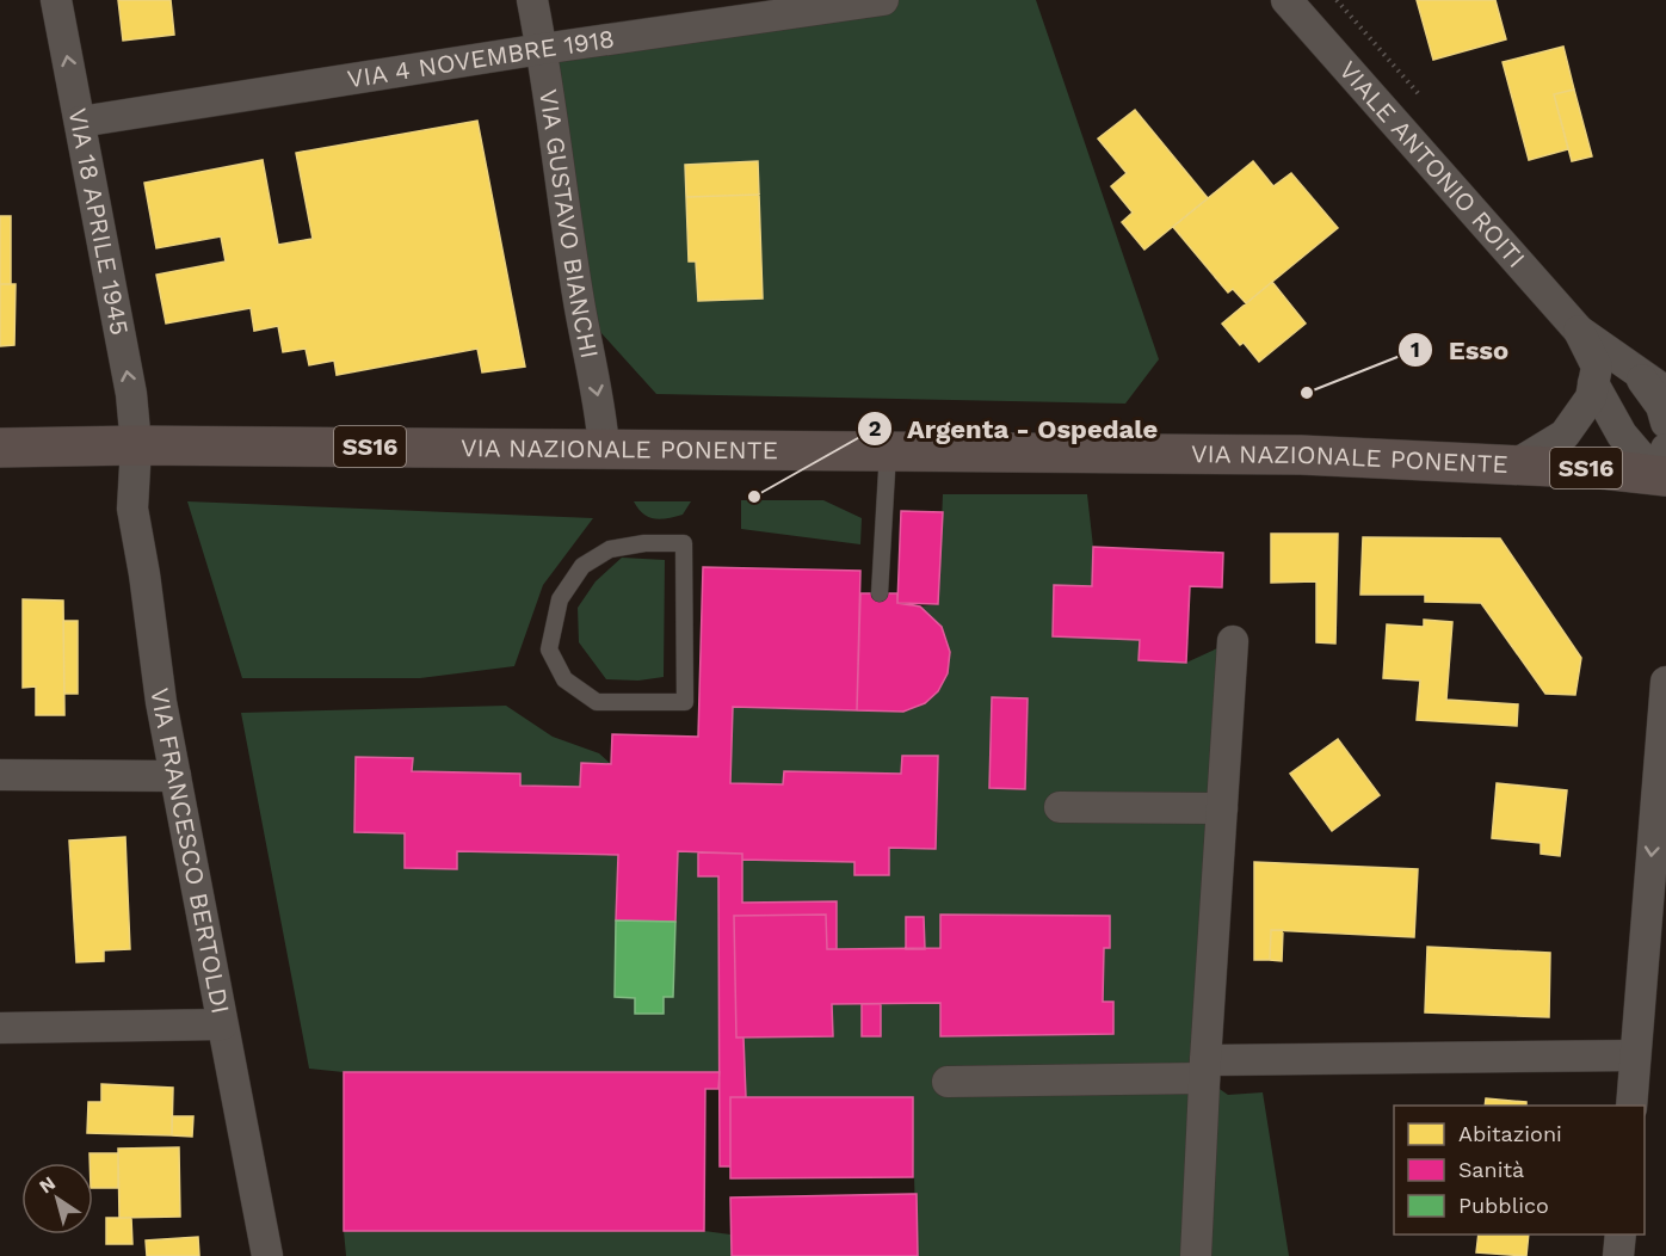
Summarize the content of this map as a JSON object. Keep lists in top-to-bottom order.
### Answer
{
  "streets": {
    "main road": ["SS16", "VIA NAZIONALE PONENTE"],
    "street": [
      "VIA 4 NOVEMBRE 1918",
      "VIALE ANTONIO ROITI",
      "VIA 18 APRILE 1945",
      "VIA GUSTAVO BIANCHI",
      "VIA FRANCESCO BERTOLDI"
    ]
  },
  "crossings": [
    ["VIA 4 NOVEMBRE 1918", "VIA 18 APRILE 1945"],
    ["VIA 4 NOVEMBRE 1918", "VIA GUSTAVO BIANCHI"],
    ["VIALE ANTONIO ROITI", "VIA NAZIONALE PONENTE"],
    ["VIA 18 APRILE 1945", "VIA NAZIONALE PONENTE"],
    ["VIA 18 APRILE 1945", "VIA FRANCESCO BERTOLDI"],
    ["VIA GUSTAVO BIANCHI", "VIA NAZIONALE PONENTE"],
    ["VIA NAZIONALE PONENTE", "VIA FRANCESCO BERTOLDI"]
  ],
  "one_way": ["VIA 18 APRILE 1945", "VIA GUSTAVO BIANCHI"],
  "places": ["Esso", "Argenta - Ospedale"],
  "legend": ["Abitazioni", "Sanità", "Pubblico"],
  "north": "top left"
}
